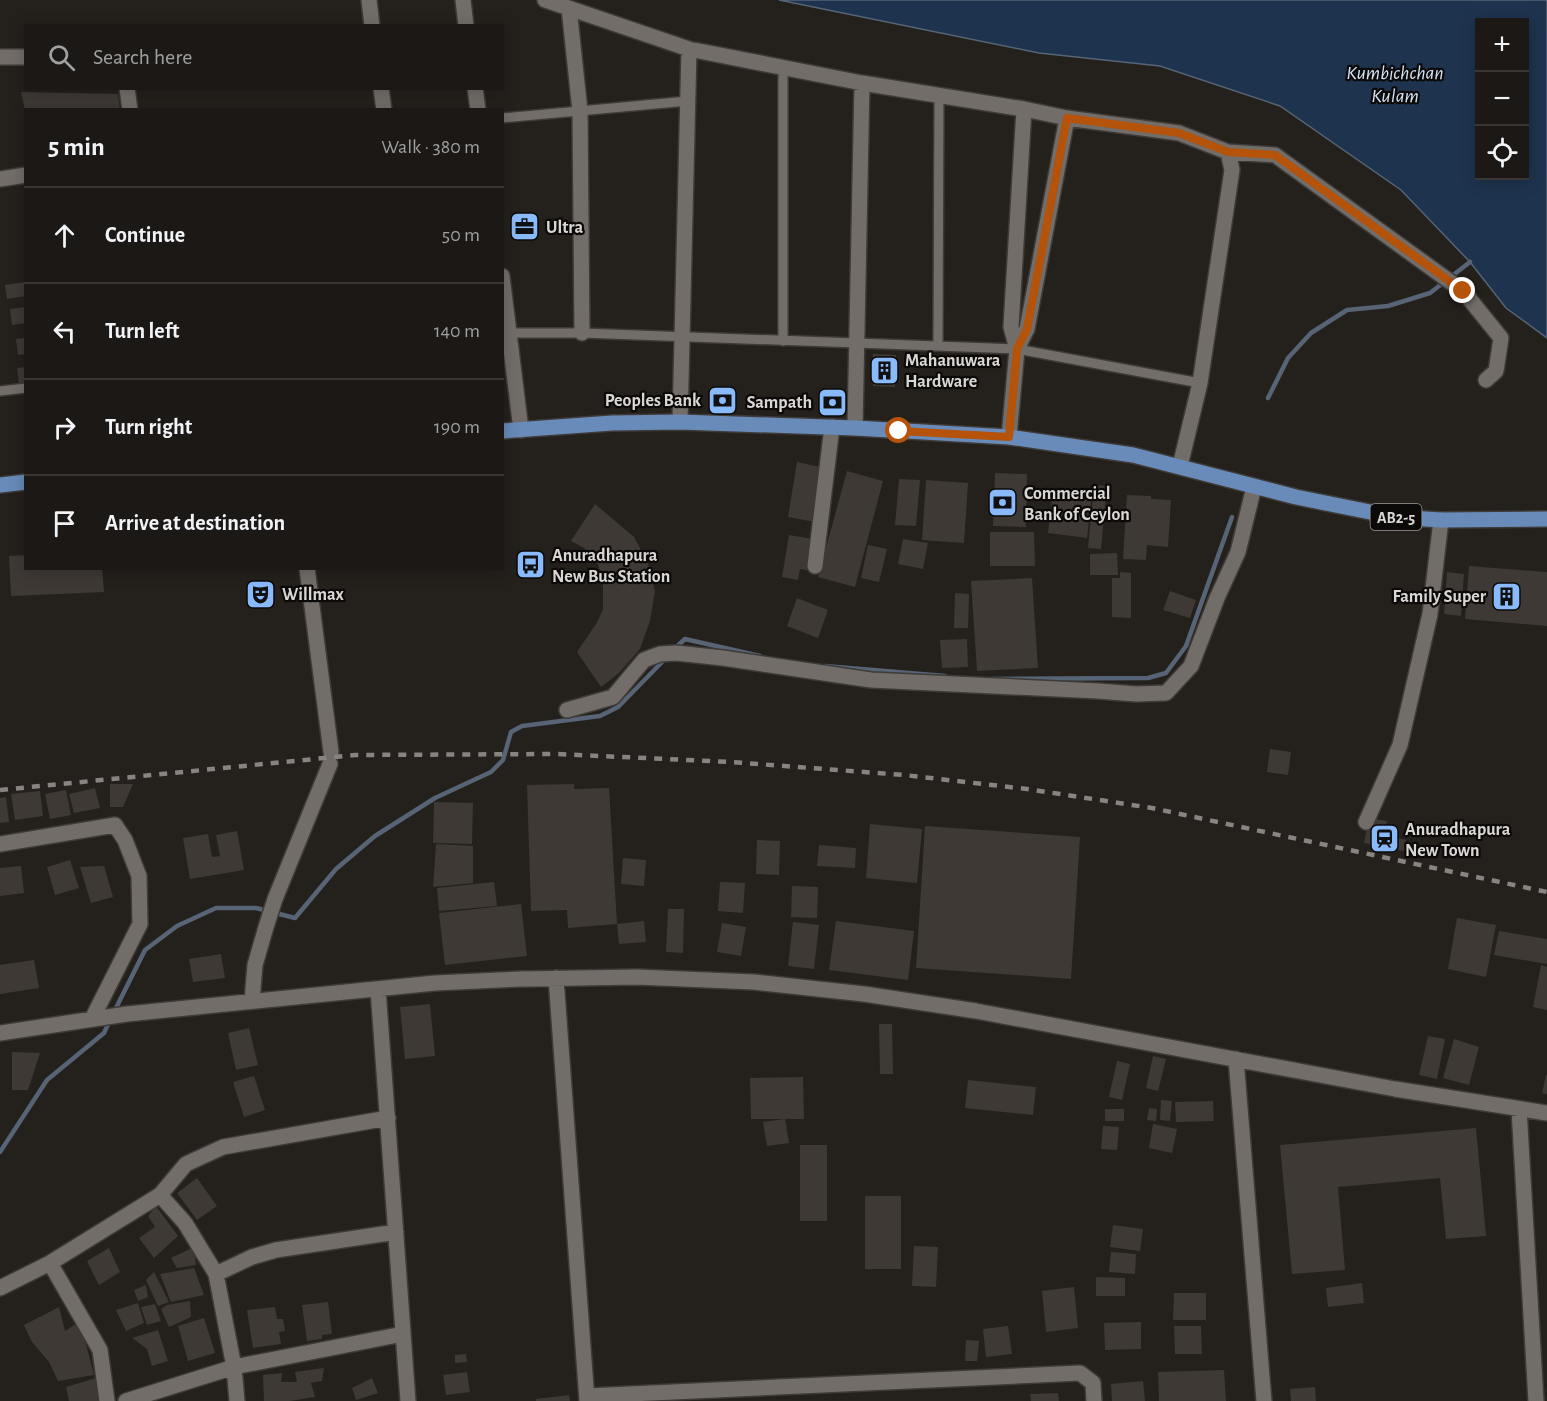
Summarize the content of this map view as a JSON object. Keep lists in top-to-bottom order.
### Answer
{
  "streets": {
    "main road": ["AB2-5"]
  },
  "water": ["Kumbichchan Kulam"],
  "places": {
    "office": ["Ultra"],
    "building": ["Mahanuwara Hardware", "Family Super"],
    "bank": ["Peoples Bank", "Sampath", "Commercial Bank of Ceylon"],
    "bus stop": ["Anuradhapura New Bus Station"],
    "theatre": ["Willmax"],
    "station": ["Anuradhapura New Town"]
  },
  "page": {
    "map_buttons": ["+", "−"],
    "search": "Search here",
    "heading": ["5 min", "Walk · 380 m"],
    "list": [
      ["Continue", "50 m"],
      ["Turn left", "140 m"],
      ["Turn right", "190 m"],
      "Arrive at destination"
    ]
  }
}
